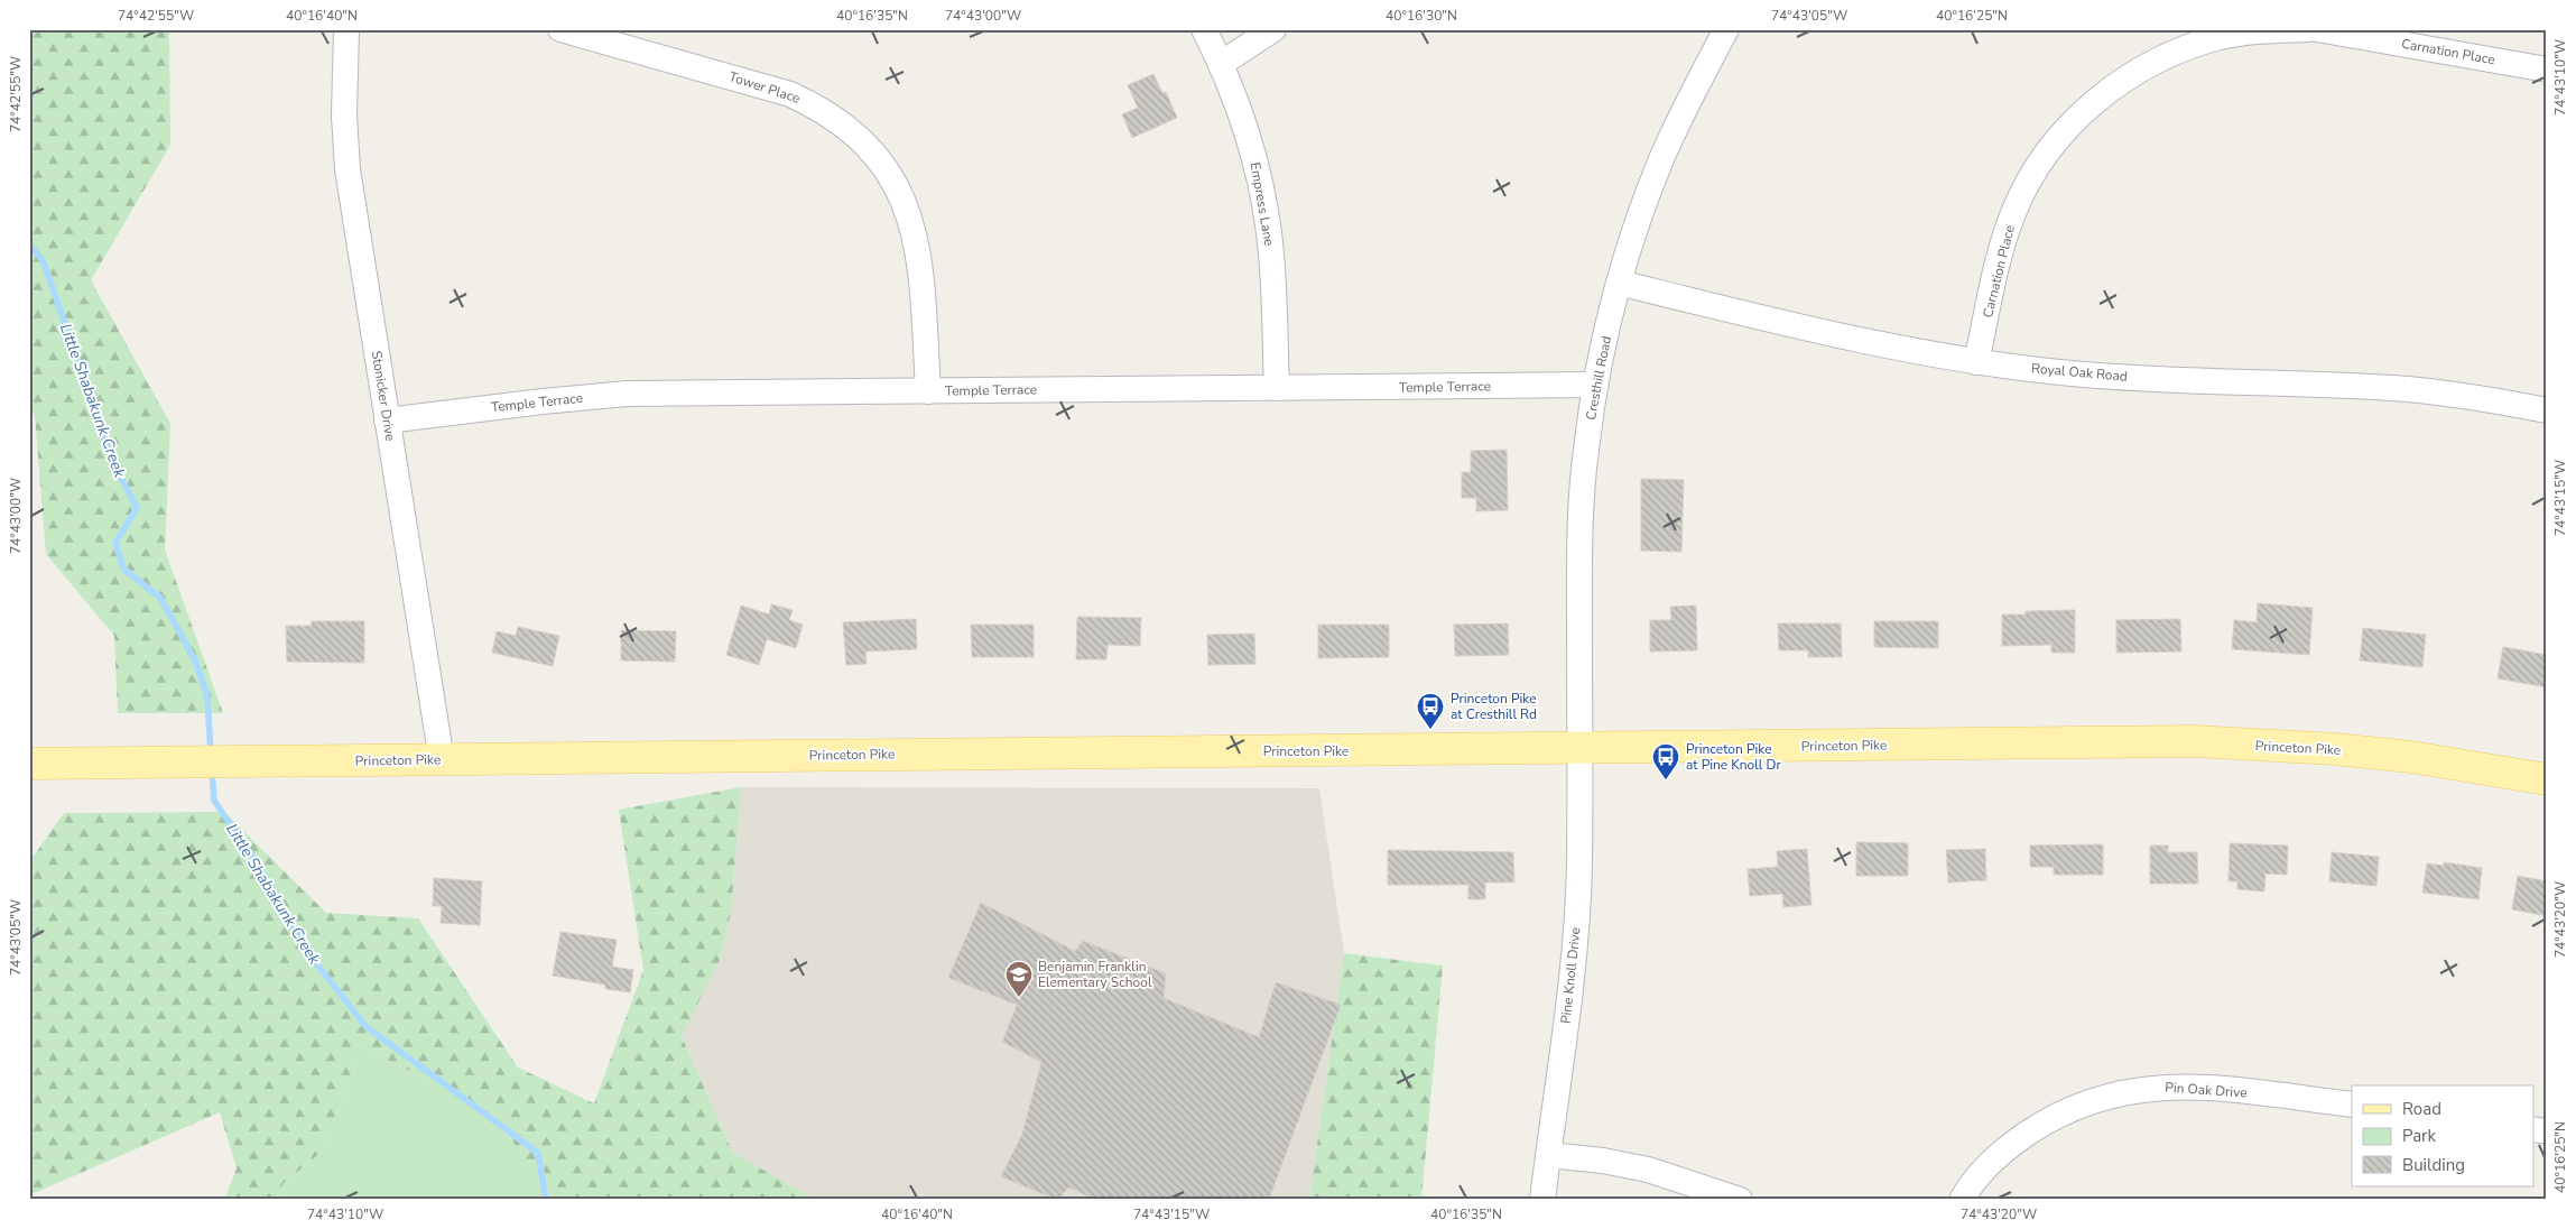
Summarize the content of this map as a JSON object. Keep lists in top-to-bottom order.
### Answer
{
  "streets": {
    "main road": ["Princeton Pike"],
    "street": [
      "Carnation Place",
      "Tower Place",
      "Empress Lane",
      "Royal Oak Road",
      "Cresthill Road",
      "Temple Terrace",
      "Stonicker Drive",
      "Pine Knoll Drive",
      "Pin Oak Drive"
    ]
  },
  "crossings": [
    ["Carnation Place", "Royal Oak Road"],
    ["Tower Place", "Temple Terrace"],
    ["Empress Lane", "Temple Terrace"],
    ["Royal Oak Road", "Cresthill Road"],
    ["Cresthill Road", "Temple Terrace"],
    ["Cresthill Road", "Princeton Pike"],
    ["Cresthill Road", "Pine Knoll Drive"],
    ["Temple Terrace", "Stonicker Drive"],
    ["Stonicker Drive", "Princeton Pike"],
    ["Princeton Pike", "Pine Knoll Drive"]
  ],
  "water": ["Little Shabakunk Creek"],
  "places": {
    "bus stop": ["Princeton Pike at Cresthill Rd", "Princeton Pike at Pine Knoll Dr"],
    "school or university": ["Benjamin Franklin Elementary School"]
  },
  "legend": ["Road", "Park", "Building"],
  "coordinates": [
    "74°42'55\"W",
    "40°16'40\"N",
    "40°16'35\"N",
    "74°43'00\"W",
    "40°16'30\"N",
    "74°43'05\"W",
    "40°16'25\"N",
    "74°43'10\"W",
    "74°43'15\"W",
    "74°43'20\"W"
  ]
}
